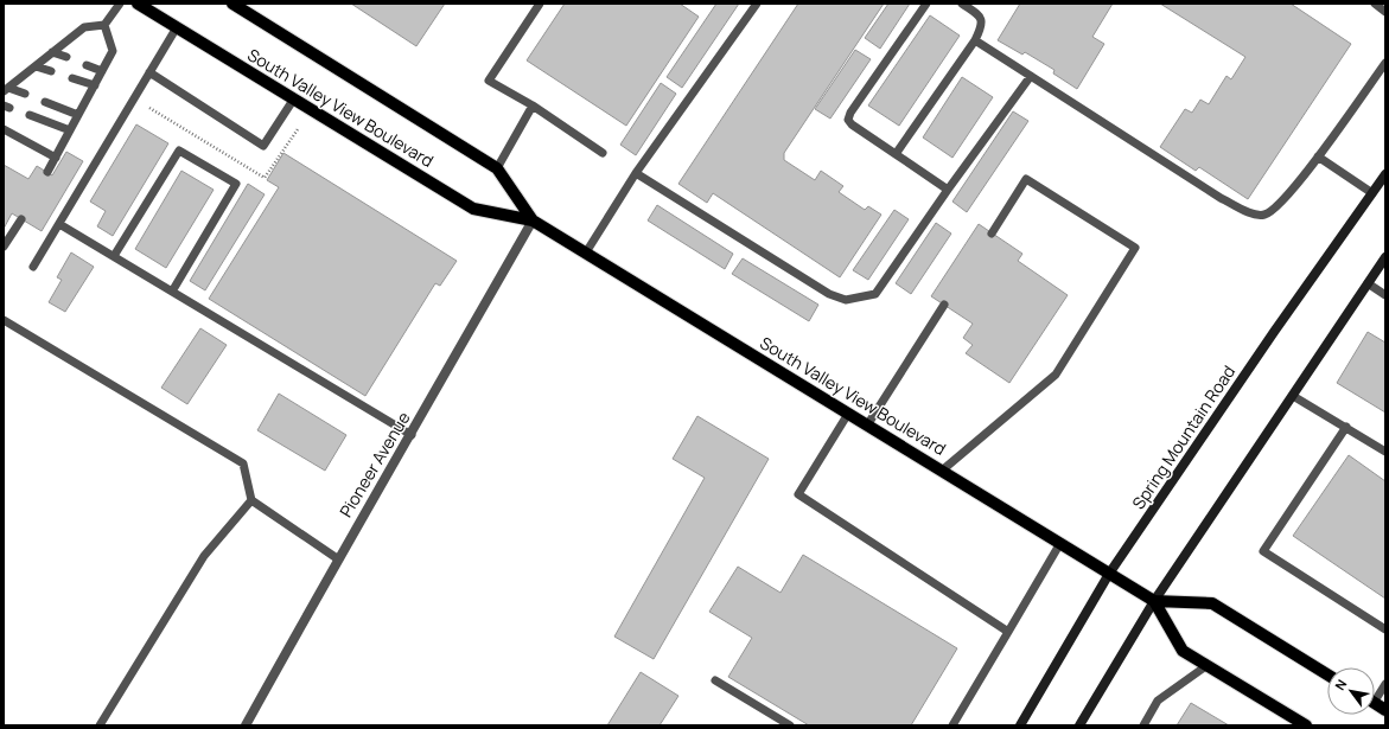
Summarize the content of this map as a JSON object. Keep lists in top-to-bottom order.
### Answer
{
  "streets": {
    "main road": ["South Valley View Boulevard", "Spring Mountain Road"],
    "street": ["Pioneer Avenue"]
  },
  "crossings": [
    ["South Valley View Boulevard", "Spring Mountain Road"],
    ["South Valley View Boulevard", "Pioneer Avenue"]
  ],
  "north": "top left"
}
